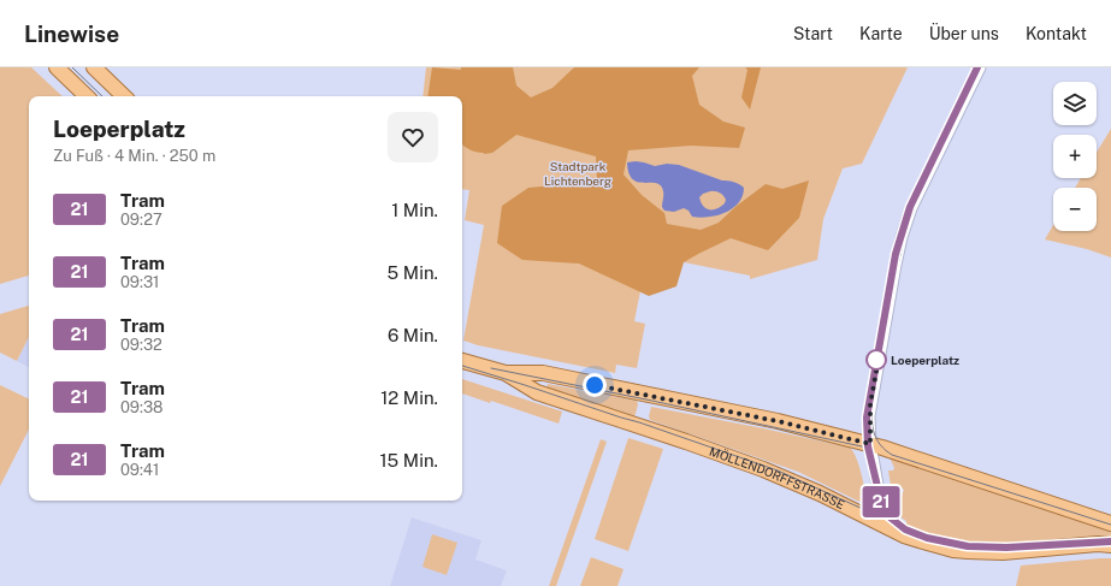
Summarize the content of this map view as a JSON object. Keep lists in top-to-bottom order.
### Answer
{
  "streets": {
    "main road": ["MÖLLENDORFFSTRASSE"]
  },
  "parks": ["Stadtpark Lichtenberg"],
  "places": ["Loeperplatz"],
  "lines": ["tram line 21"],
  "page": {
    "header": "Linewise",
    "nav": [
      "Start",
      "Karte",
      "Über uns",
      "Kontakt"
    ],
    "on_map": "21",
    "map_buttons": ["+", "−"],
    "heading": ["Loeperplatz", "Zu Fuß · 4 Min. · 250 m"],
    "list": [
      {
        "mark": "21",
        "name": "Tram",
        "note": "09:27",
        "value": "1 Min."
      },
      {
        "mark": "21",
        "name": "Tram",
        "note": "09:31",
        "value": "5 Min."
      },
      {
        "mark": "21",
        "name": "Tram",
        "note": "09:32",
        "value": "6 Min."
      },
      {
        "mark": "21",
        "name": "Tram",
        "note": "09:38",
        "value": "12 Min."
      },
      {
        "mark": "21",
        "name": "Tram",
        "note": "09:41",
        "value": "15 Min."
      }
    ]
  }
}
